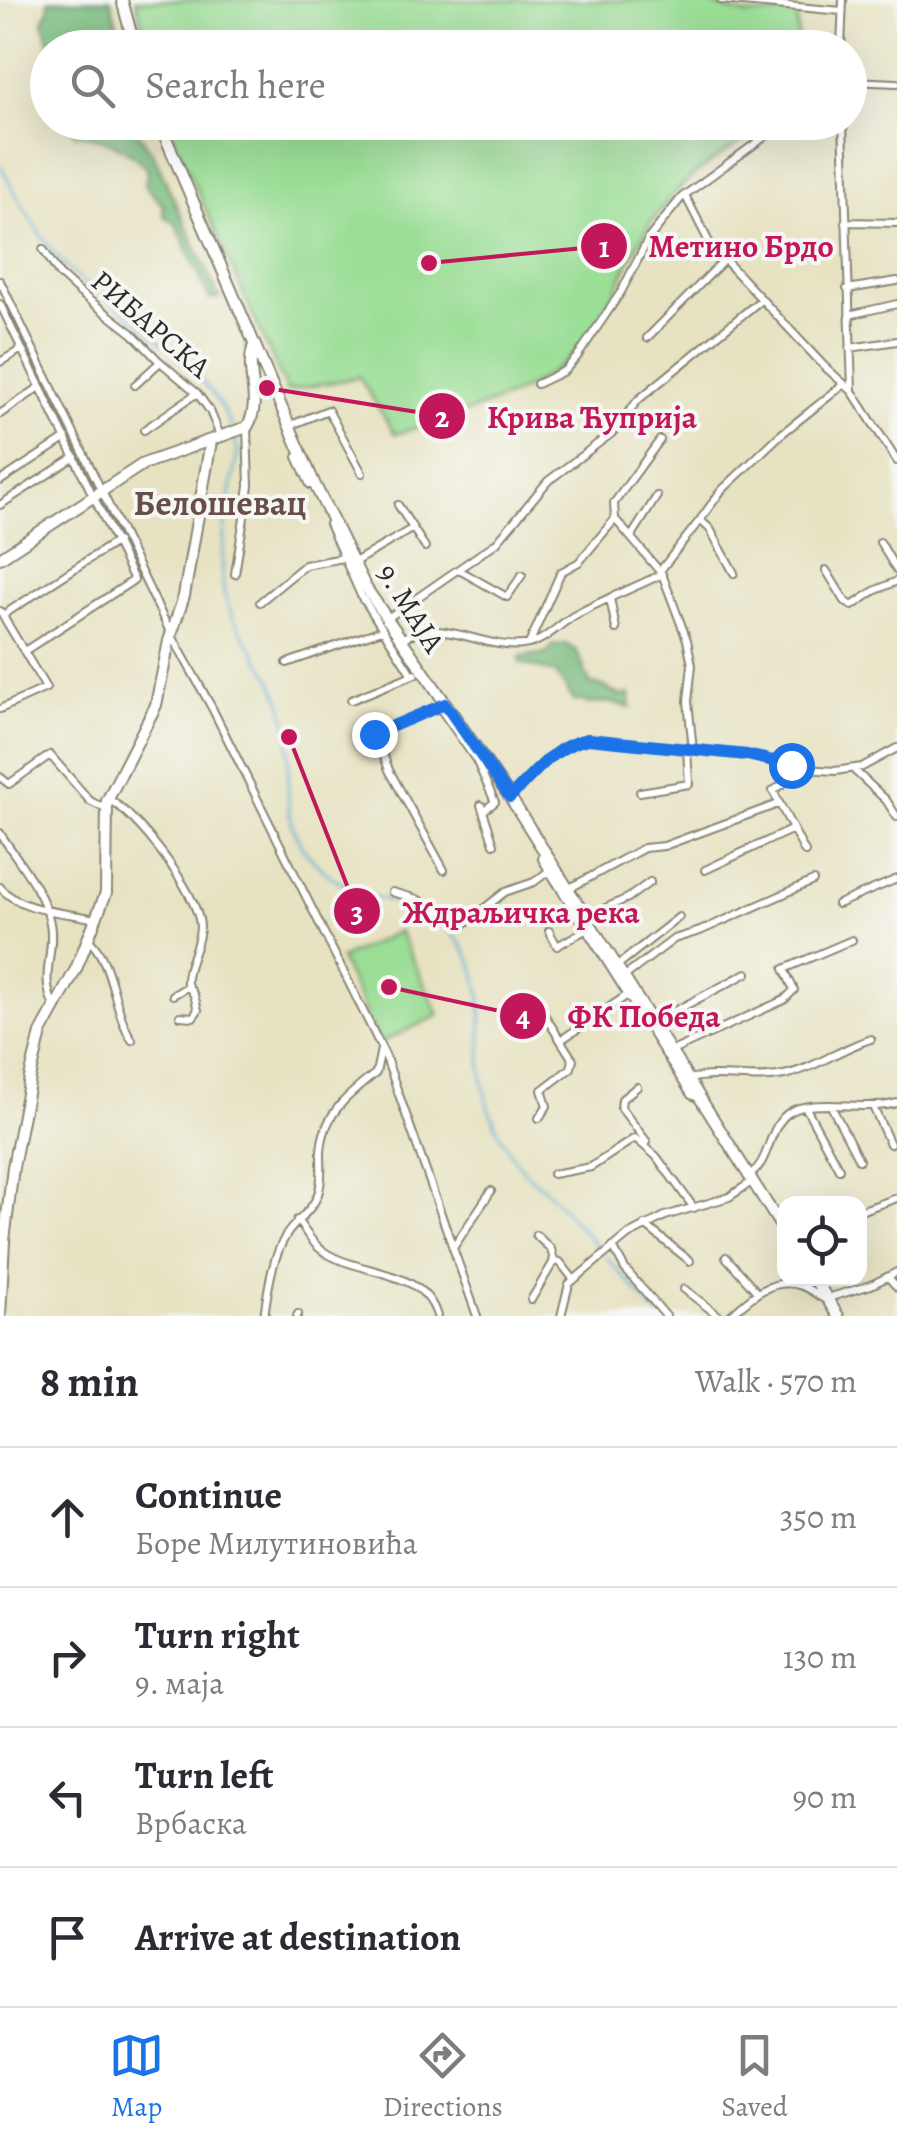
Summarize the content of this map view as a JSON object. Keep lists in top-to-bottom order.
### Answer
{
  "streets": {
    "main road": ["9. МАЈА"],
    "street": ["РИБАРСКА"]
  },
  "districts": ["Белошевац"],
  "places": [
    "Метино Брдо",
    "Крива Ћуприја",
    "Ждраљичка река",
    "ФК Победа"
  ],
  "page": {
    "search": "Search here",
    "heading": ["8 min", "Walk · 570 m"],
    "list": [
      ["Continue", "Боре Милутиновића", "350 m"],
      ["Turn right", "9. маја", "130 m"],
      ["Turn left", "Врбаска", "90 m"],
      "Arrive at destination"
    ],
    "nav": ["Map", "Directions", "Saved"]
  }
}
